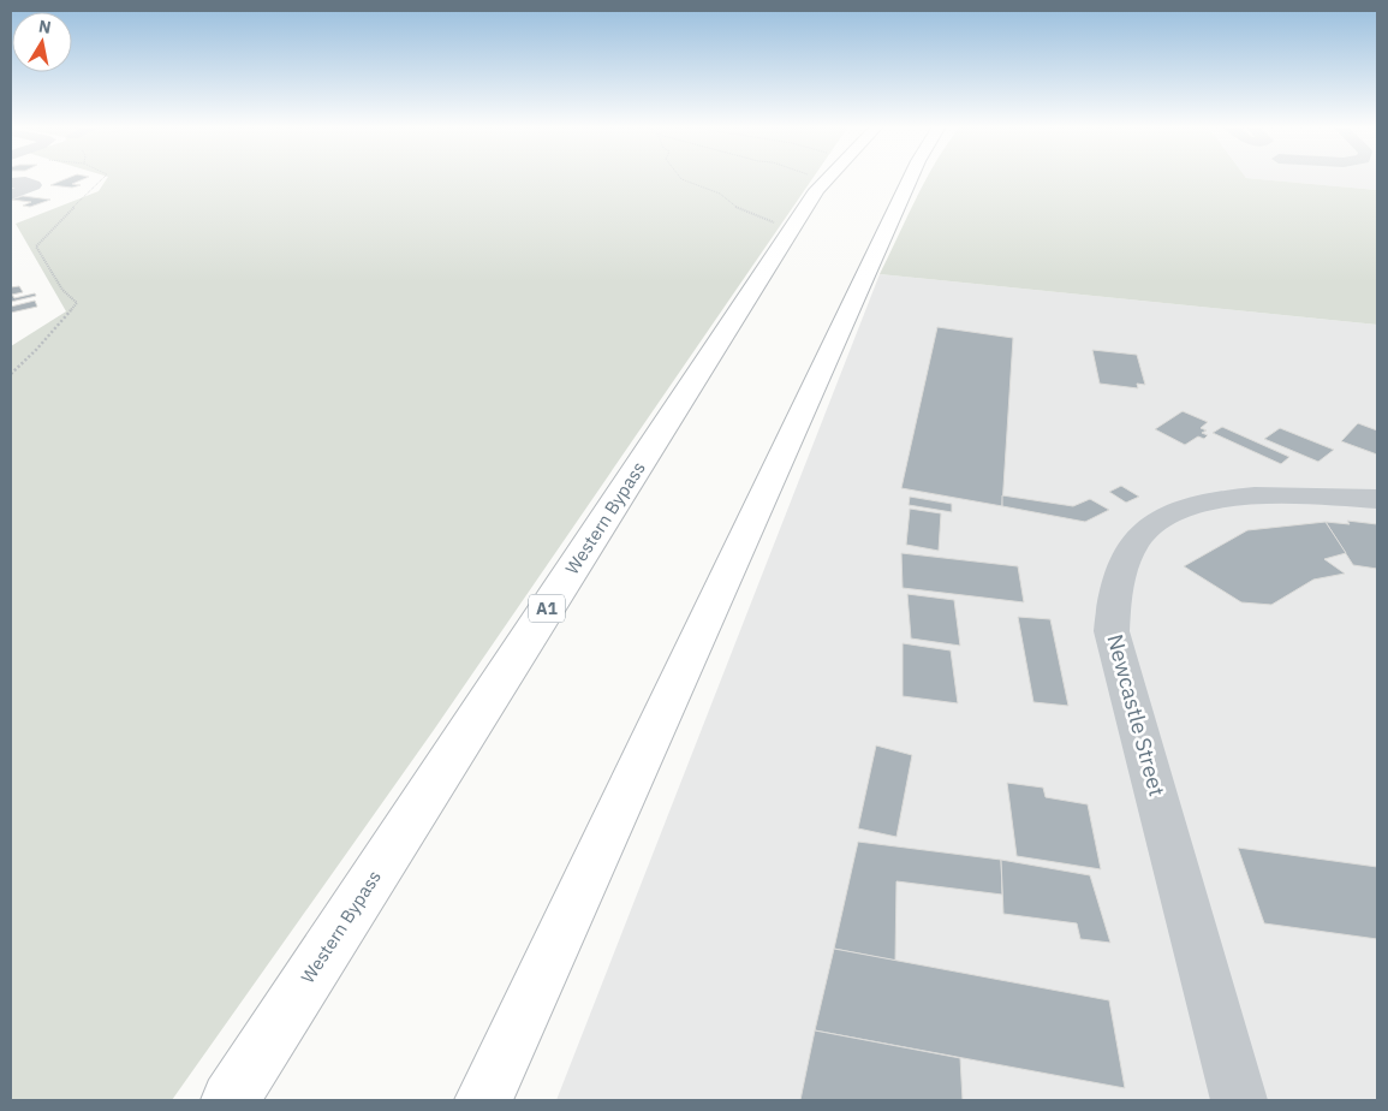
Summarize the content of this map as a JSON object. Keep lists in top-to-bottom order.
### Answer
{
  "streets": {
    "highway": ["Western Bypass", "A1"],
    "street": ["Newcastle Street"]
  },
  "north": "top"
}
